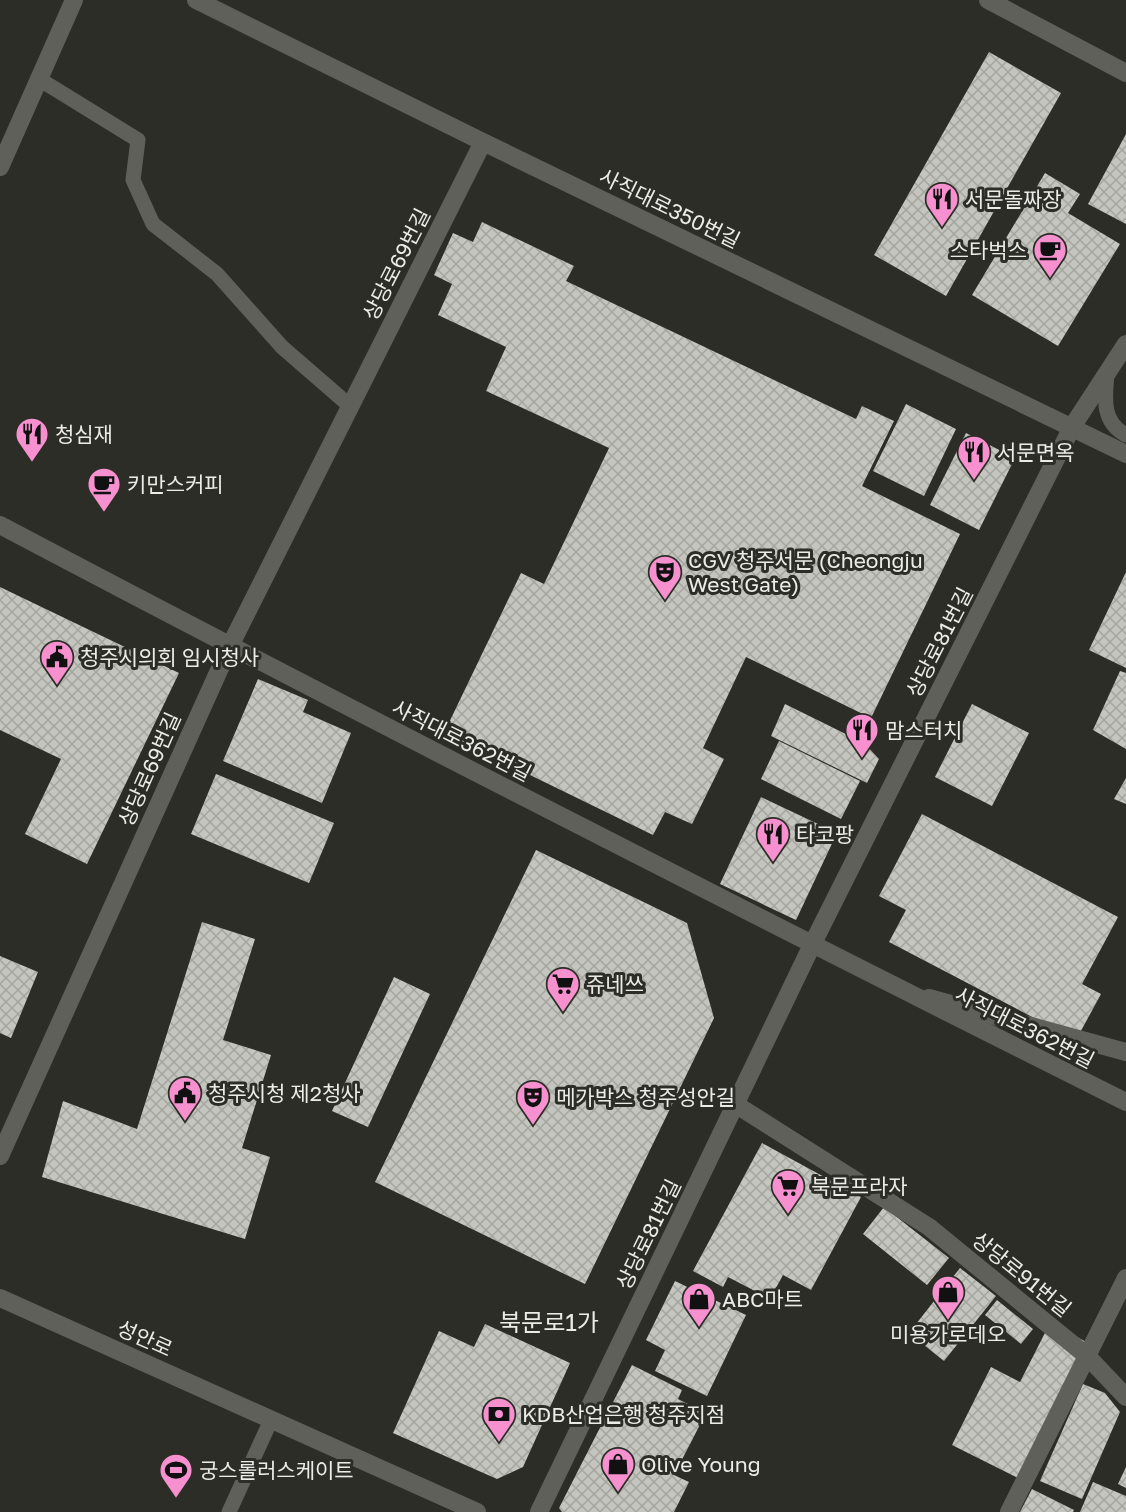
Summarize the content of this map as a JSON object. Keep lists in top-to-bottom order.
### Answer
{
  "streets": {
    "street": [
      "사직대로350번길",
      "상당로69번길",
      "상당로81번길",
      "사직대로362번길",
      "상당로91번길",
      "성안로"
    ]
  },
  "crossings": [
    ["사직대로350번길", "상당로69번길"],
    ["사직대로350번길", "상당로81번길"],
    ["상당로69번길", "사직대로362번길"],
    ["상당로81번길", "사직대로362번길"],
    ["상당로81번길", "상당로91번길"]
  ],
  "districts": ["북문로1가"],
  "places": {
    "restaurant": [
      "서문돌짜장",
      "청심재",
      "서문면옥",
      "맘스터치",
      "타코팡"
    ],
    "cafe": ["스타벅스", "키만스커피"],
    "theatre": ["CGV 청주서문 (Cheongju West Gate)", "메가박스 청주성안길"],
    "public building": ["청주시의회 임시청사", "청주시청 제2청사"],
    "supermarket": ["쥬네쓰", "북문프라자"],
    "shop": ["미용가로데오", "ABC마트", "Olive Young"],
    "bank": ["KDB산업은행 청주지점"],
    "sports": ["궁스롤러스케이트"]
  }
}
